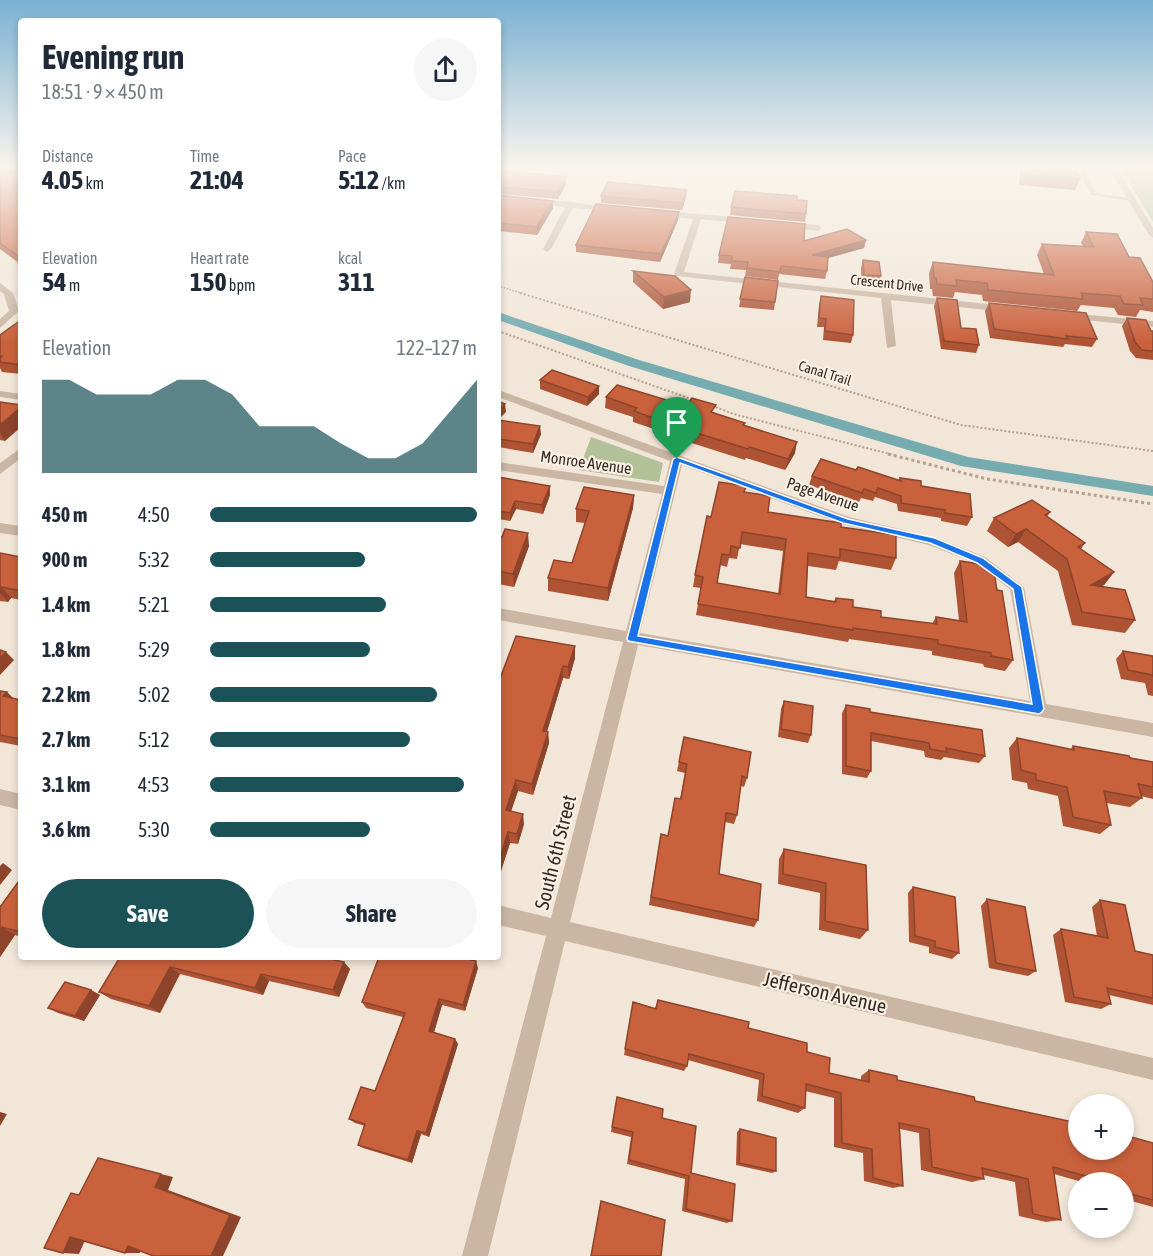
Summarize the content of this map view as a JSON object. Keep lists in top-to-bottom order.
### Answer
{
  "streets": {
    "street": [
      "Crescent Drive",
      "Monroe Avenue",
      "Page Avenue",
      "South 6th Street",
      "Jefferson Avenue"
    ],
    "path": ["Canal Trail"]
  },
  "crossings": [
    ["Monroe Avenue", "South 6th Street"],
    ["Page Avenue", "South 6th Street"],
    ["South 6th Street", "Jefferson Avenue"]
  ],
  "page": {
    "heading": ["Evening run", "18:51 · 9 × 450 m"],
    "stats": [
      ["Distance", "4.05 km"],
      ["Time", "21:04"],
      ["Pace", "5:12 /km"],
      ["Elevation", "54 m"],
      ["Heart rate", "150 bpm"],
      ["kcal", "311"]
    ],
    "chart": ["Elevation", "122–127 m"],
    "list": [
      {
        "name": "450 m",
        "note": "4:50"
      },
      {
        "name": "900 m",
        "note": "5:32"
      },
      {
        "name": "1.4 km",
        "note": "5:21"
      },
      {
        "name": "1.8 km",
        "note": "5:29"
      },
      {
        "name": "2.2 km",
        "note": "5:02"
      },
      {
        "name": "2.7 km",
        "note": "5:12"
      },
      {
        "name": "3.1 km",
        "note": "4:53"
      },
      {
        "name": "3.6 km",
        "note": "5:30"
      }
    ],
    "buttons": ["Save", "Share"],
    "map_buttons": ["+", "−"]
  }
}
